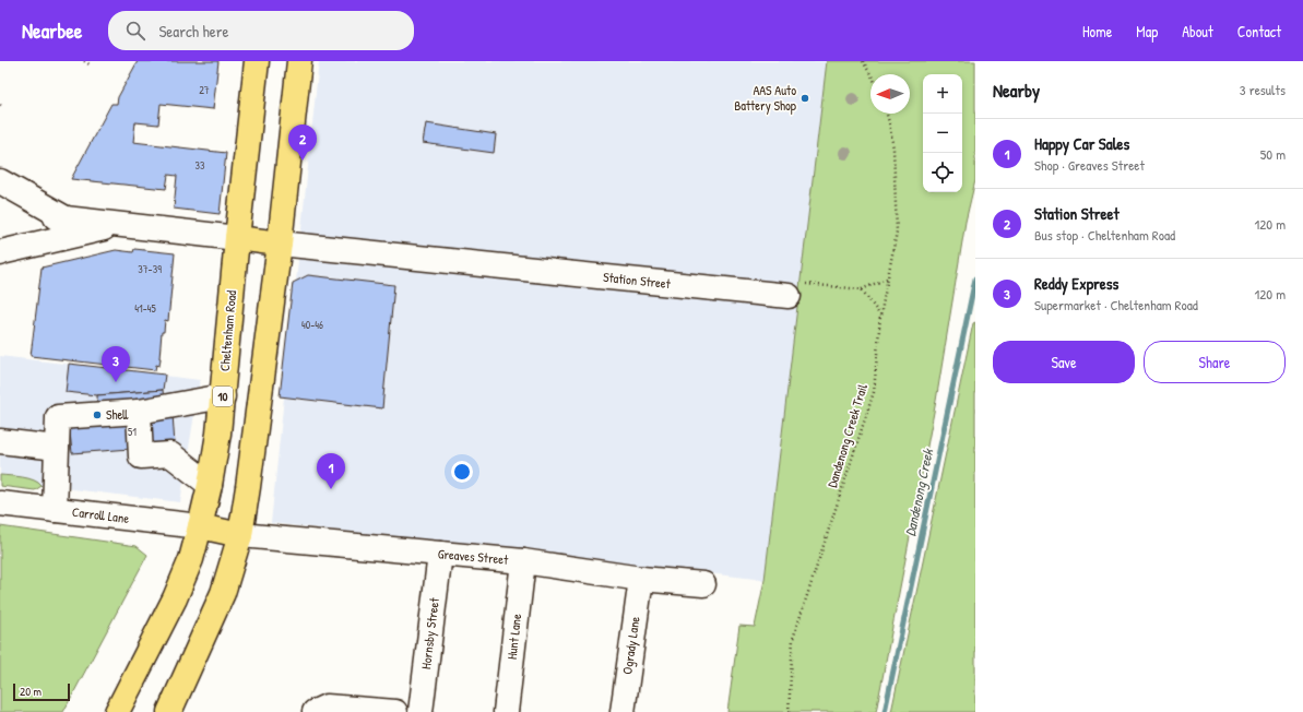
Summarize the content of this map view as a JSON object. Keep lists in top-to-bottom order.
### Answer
{
  "streets": {
    "main road": ["Station Street", "Cheltenham Road", "10"],
    "street": [
      "Carroll Lane",
      "Greaves Street",
      "Hornsby Street",
      "Hunt Lane",
      "Ogrady Lane"
    ],
    "path": ["Dandenong Creek Trail"]
  },
  "crossings": [
    ["Station Street", "Cheltenham Road"],
    ["Cheltenham Road", "Carroll Lane"],
    ["Greaves Street", "Hornsby Street"],
    ["Greaves Street", "Hunt Lane"],
    ["Greaves Street", "Ogrady Lane"]
  ],
  "water": ["Dandenong Creek"],
  "places": ["AAS Auto Battery Shop", "Shell"],
  "house_numbers": [
    "27",
    "33",
    "37-39",
    "41-45",
    "40-46",
    "51"
  ],
  "scale_bar": "20 m",
  "north": "left",
  "page": {
    "header": "Nearbee",
    "search": "Search here",
    "nav": [
      "Home",
      "Map",
      "About",
      "Contact"
    ],
    "heading": ["Nearby", "3 results"],
    "map_buttons": ["+", "−"],
    "list": [
      {
        "mark": "1",
        "name": "Happy Car Sales",
        "note": "Shop · Greaves Street",
        "value": "50 m"
      },
      {
        "mark": "2",
        "name": "Station Street",
        "note": "Bus stop · Cheltenham Road",
        "value": "120 m"
      },
      {
        "mark": "3",
        "name": "Reddy Express",
        "note": "Supermarket · Cheltenham Road",
        "value": "120 m"
      }
    ],
    "pins": ["2", "3", "1"],
    "buttons": ["Save", "Share"],
    "scale": "20 m"
  }
}
